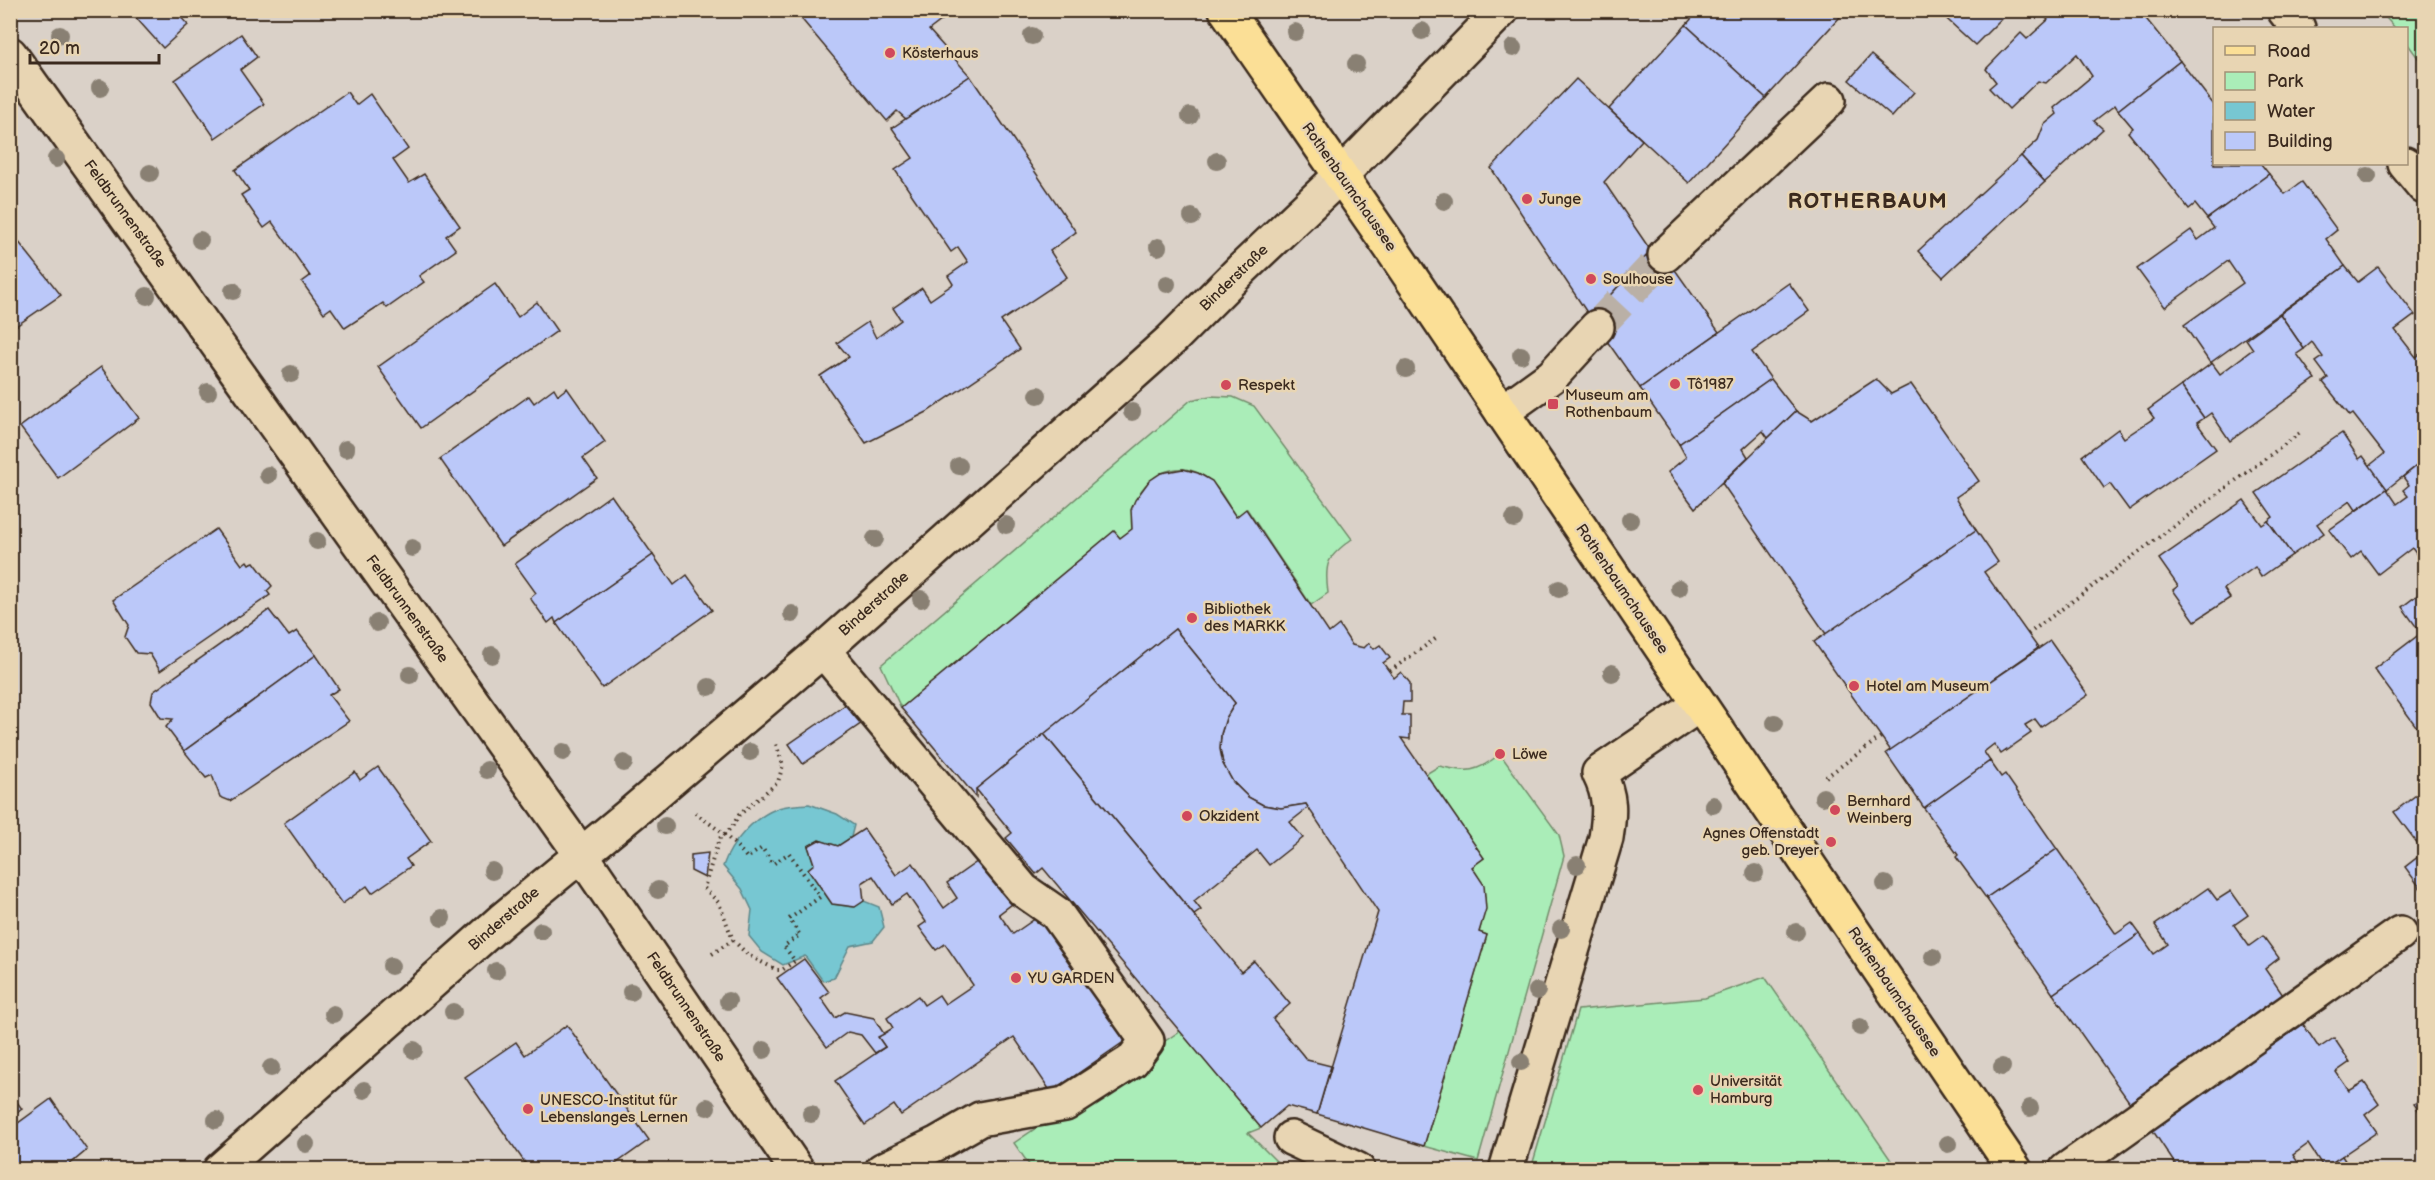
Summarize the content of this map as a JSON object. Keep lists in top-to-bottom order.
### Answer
{
  "streets": {
    "main road": ["Rothenbaumchaussee"],
    "street": ["Feldbrunnenstraße", "Binderstraße"]
  },
  "crossings": [
    ["Rothenbaumchaussee", "Binderstraße"],
    ["Feldbrunnenstraße", "Binderstraße"]
  ],
  "districts": ["ROTHERBAUM"],
  "places": {
    "other": [
      "Kösterhaus",
      "Junge",
      "Soulhouse",
      "Tô1987",
      "Respekt",
      "Bibliothek des MARKK",
      "Hotel am Museum",
      "Löwe",
      "Bernhard Weinberg",
      "Okzident",
      "Agnes Offenstadt geb. Dreyer",
      "YU GARDEN",
      "Universität Hamburg",
      "UNESCO-Institut für Lebenslanges Lernen"
    ],
    "transit": ["Museum am Rothenbaum"]
  },
  "legend": [
    "Road",
    "Park",
    "Water",
    "Building"
  ],
  "scale_bar": "20 m"
}
